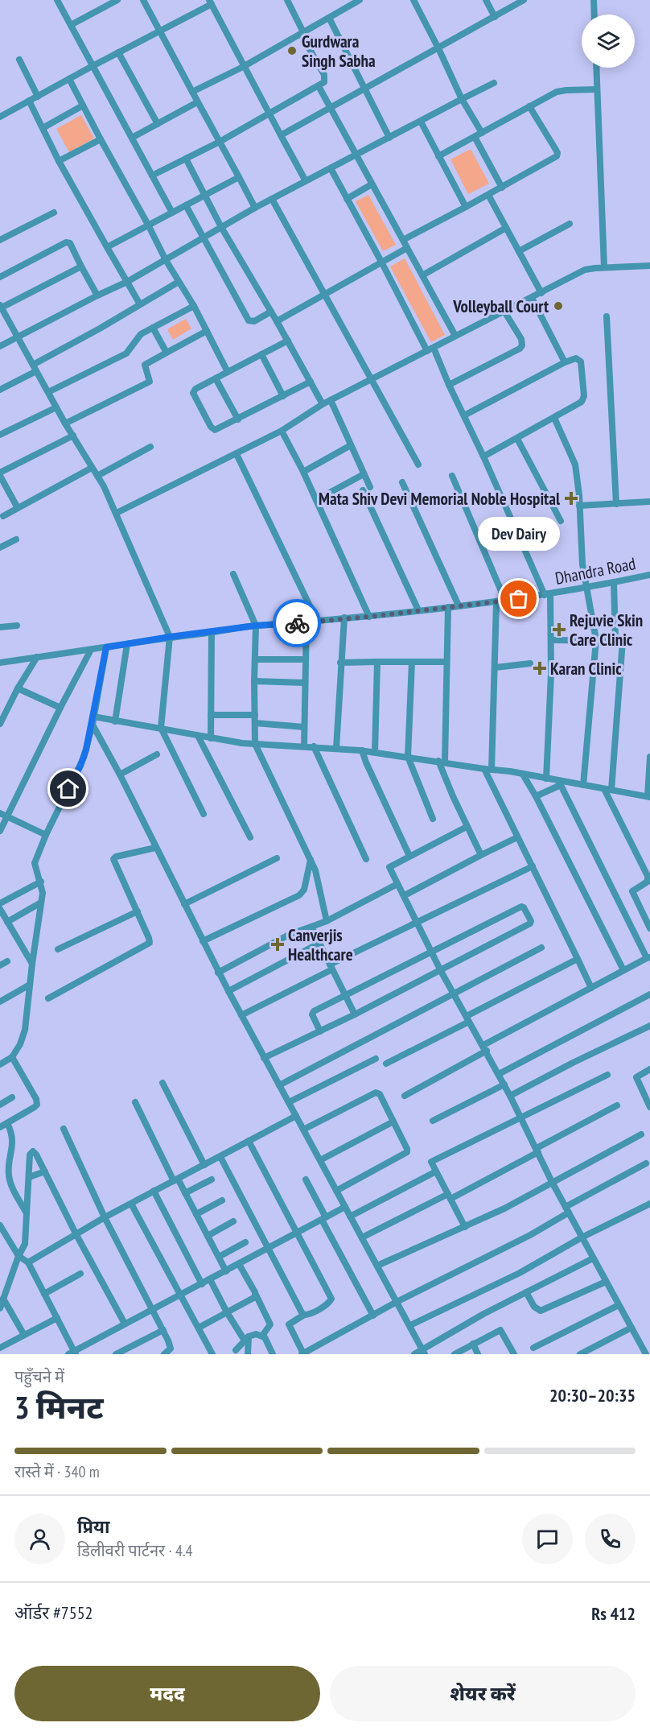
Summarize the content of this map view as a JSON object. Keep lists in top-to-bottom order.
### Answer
{
  "streets": {
    "street": ["Dhandra Road"]
  },
  "places": {
    "other": ["Gurdwara Singh Sabha", "Volleyball Court", "Dev Dairy"],
    "health": [
      "Mata Shiv Devi Memorial Noble Hospital",
      "Rejuvie Skin Care Clinic",
      "Karan Clinic",
      "Canverjis Healthcare"
    ]
  },
  "page": {
    "bubble": "Dev Dairy",
    "heading": ["3 मिनट", "पहुँचने में", "20:30–20:35"],
    "panel": [
      "प्रिया",
      "डिलीवरी पार्टनर · 4.4",
      "ऑर्डर #7552",
      "Rs 412"
    ],
    "bar": "रास्ते में · 340 m",
    "buttons": ["मदद", "शेयर करें"]
  }
}
